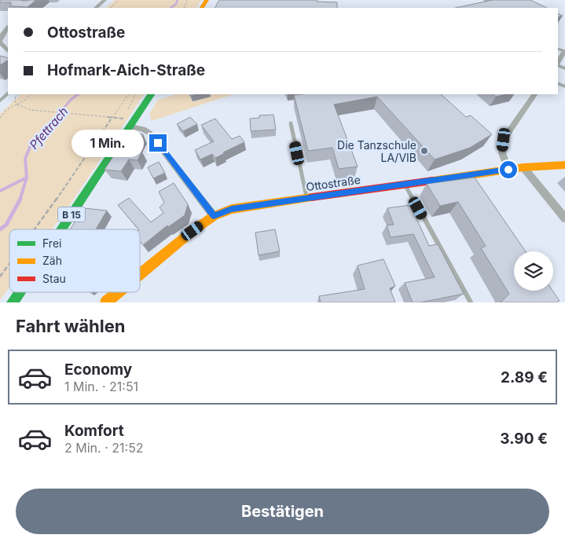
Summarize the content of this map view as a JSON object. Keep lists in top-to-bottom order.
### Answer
{
  "streets": {
    "street": ["Ottostraße", "B 15"]
  },
  "water": ["Pfettrach"],
  "places": ["Die Tanzschule LA/VIB"],
  "legend": ["Frei", "Zäh", "Stau"],
  "page": {
    "banner": ["Ottostraße", "Hofmark-Aich-Straße"],
    "bubble": "1 Min.",
    "heading": "Fahrt wählen",
    "list": [
      {
        "name": "Economy",
        "note": "1 Min. · 21:51",
        "value": "2.89 €"
      },
      {
        "name": "Komfort",
        "note": "2 Min. · 21:52",
        "value": "3.90 €"
      }
    ],
    "buttons": "Bestätigen"
  }
}
